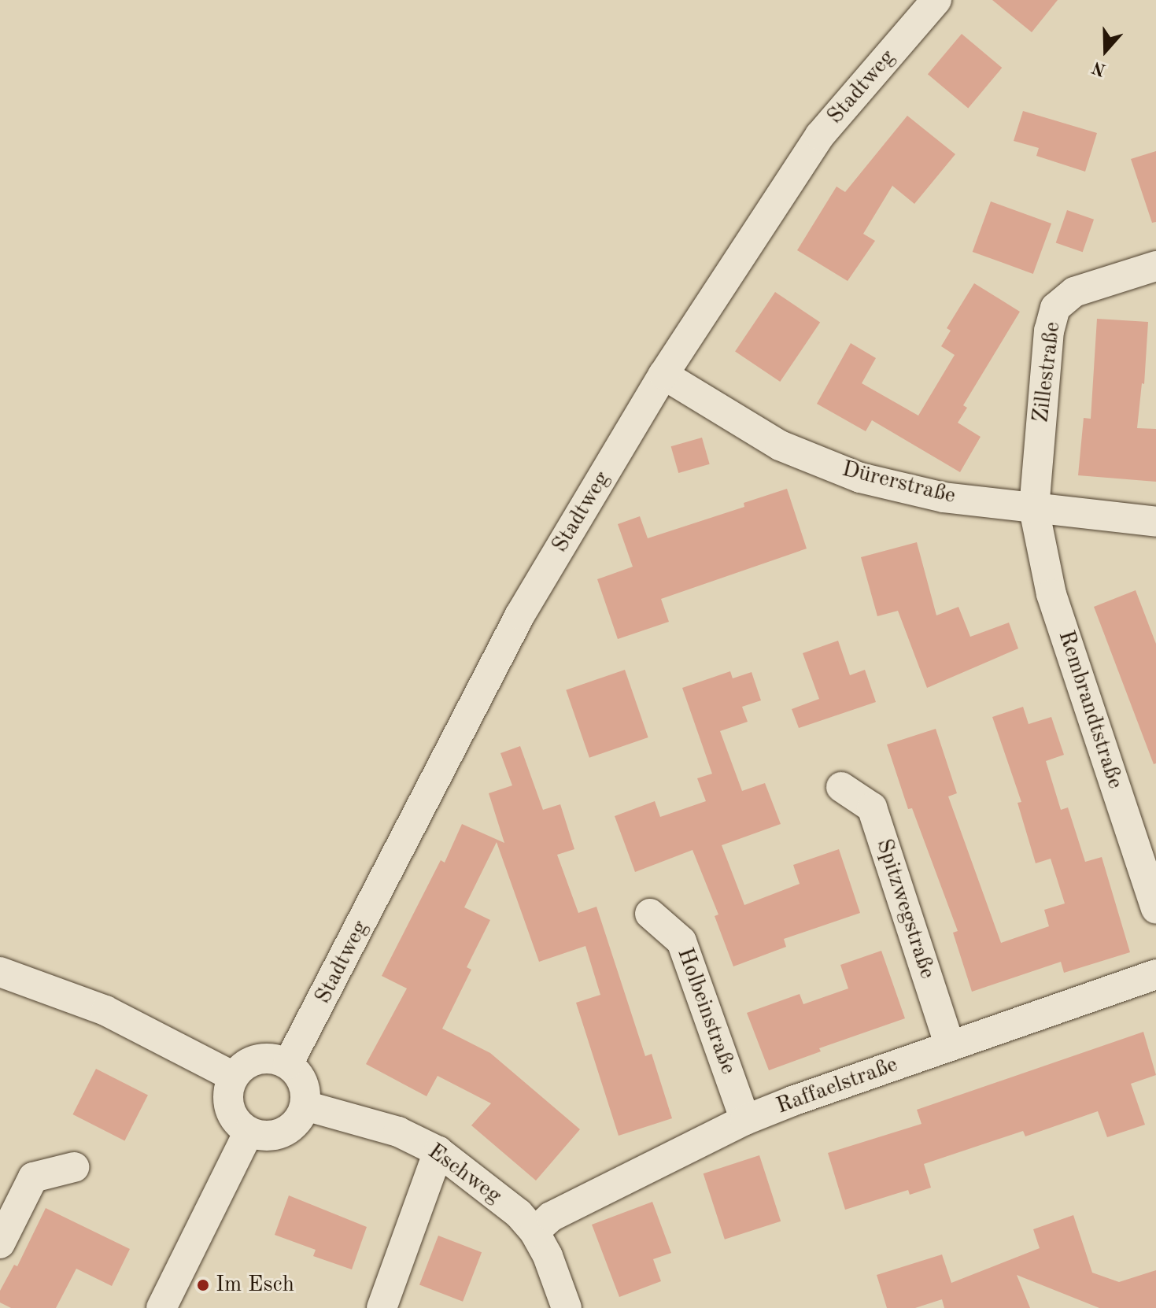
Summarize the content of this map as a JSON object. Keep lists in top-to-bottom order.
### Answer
{
  "streets": {
    "street": [
      "Stadtweg",
      "Zillestraße",
      "Dürerstraße",
      "Rembrandtstraße",
      "Spitzwegstraße",
      "Holbeinstraße",
      "Raffaelstraße",
      "Eschweg"
    ]
  },
  "crossings": [
    ["Stadtweg", "Dürerstraße"],
    ["Stadtweg", "Eschweg"],
    ["Zillestraße", "Dürerstraße"],
    ["Zillestraße", "Rembrandtstraße"],
    ["Dürerstraße", "Rembrandtstraße"],
    ["Spitzwegstraße", "Raffaelstraße"],
    ["Holbeinstraße", "Raffaelstraße"],
    ["Raffaelstraße", "Eschweg"]
  ],
  "places": ["Im Esch"],
  "north": "bottom"
}
